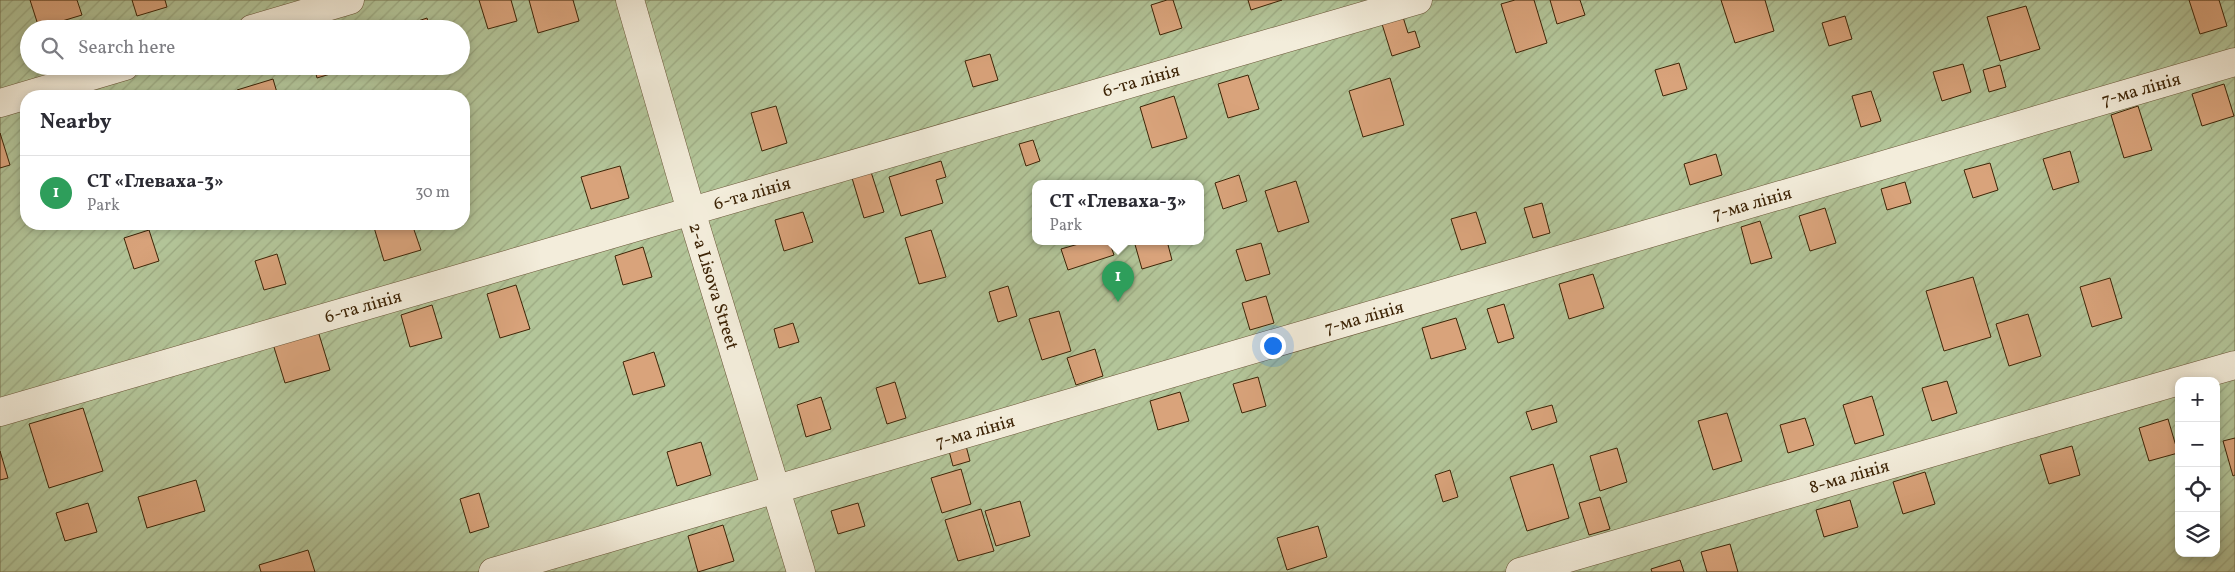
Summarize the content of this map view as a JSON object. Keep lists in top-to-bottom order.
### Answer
{
  "streets": {
    "street": [
      "6-та лінія",
      "7-ма лінія",
      "2-a Lisova Street",
      "8-ма лінія"
    ]
  },
  "crossings": [
    ["6-та лінія", "2-a Lisova Street"],
    ["7-ма лінія", "2-a Lisova Street"]
  ],
  "page": {
    "search": "Search here",
    "heading": "Nearby",
    "list": [
      {
        "mark": "1",
        "name": "СТ «Глеваха-3»",
        "note": "Park",
        "value": "30 m"
      }
    ],
    "popup": ["СТ «Глеваха-3»", "Park"],
    "pins": "1",
    "map_buttons": ["+", "−"]
  }
}
